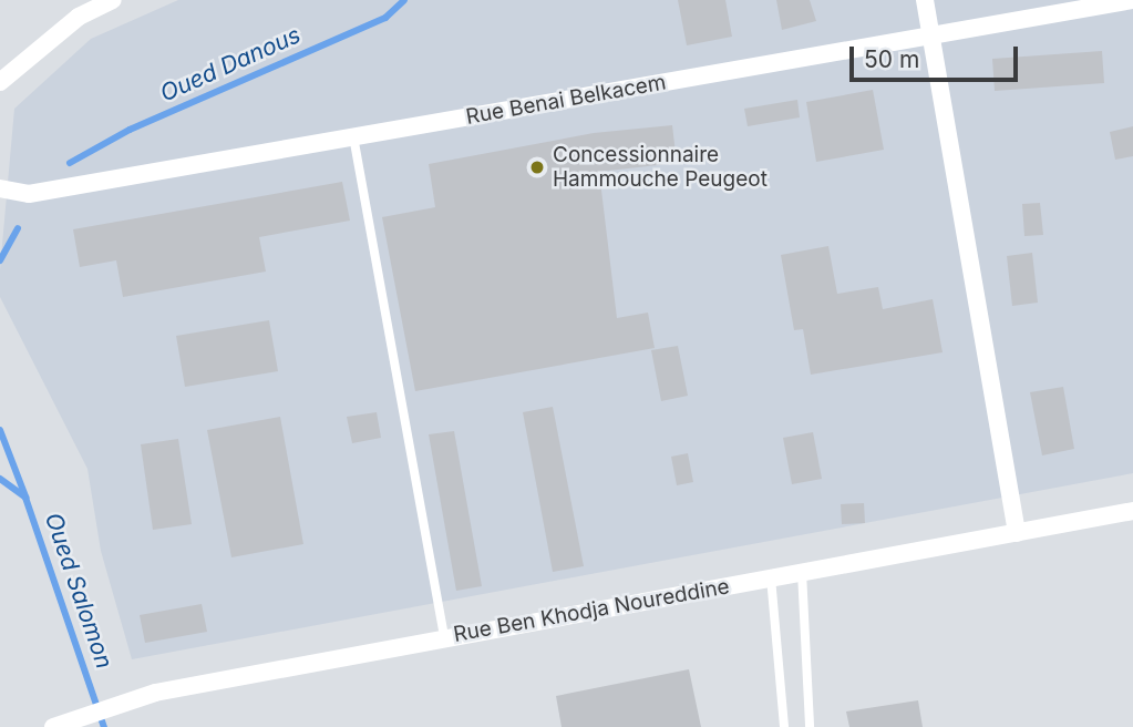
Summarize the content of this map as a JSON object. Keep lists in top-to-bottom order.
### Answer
{
  "streets": {
    "street": ["Rue Benai Belkacem", "Rue Ben Khodja Noureddine"]
  },
  "water": ["Oued Danous", "Oued Salomon"],
  "places": ["Concessionnaire Hammouche Peugeot"],
  "scale_bar": "50 m"
}
